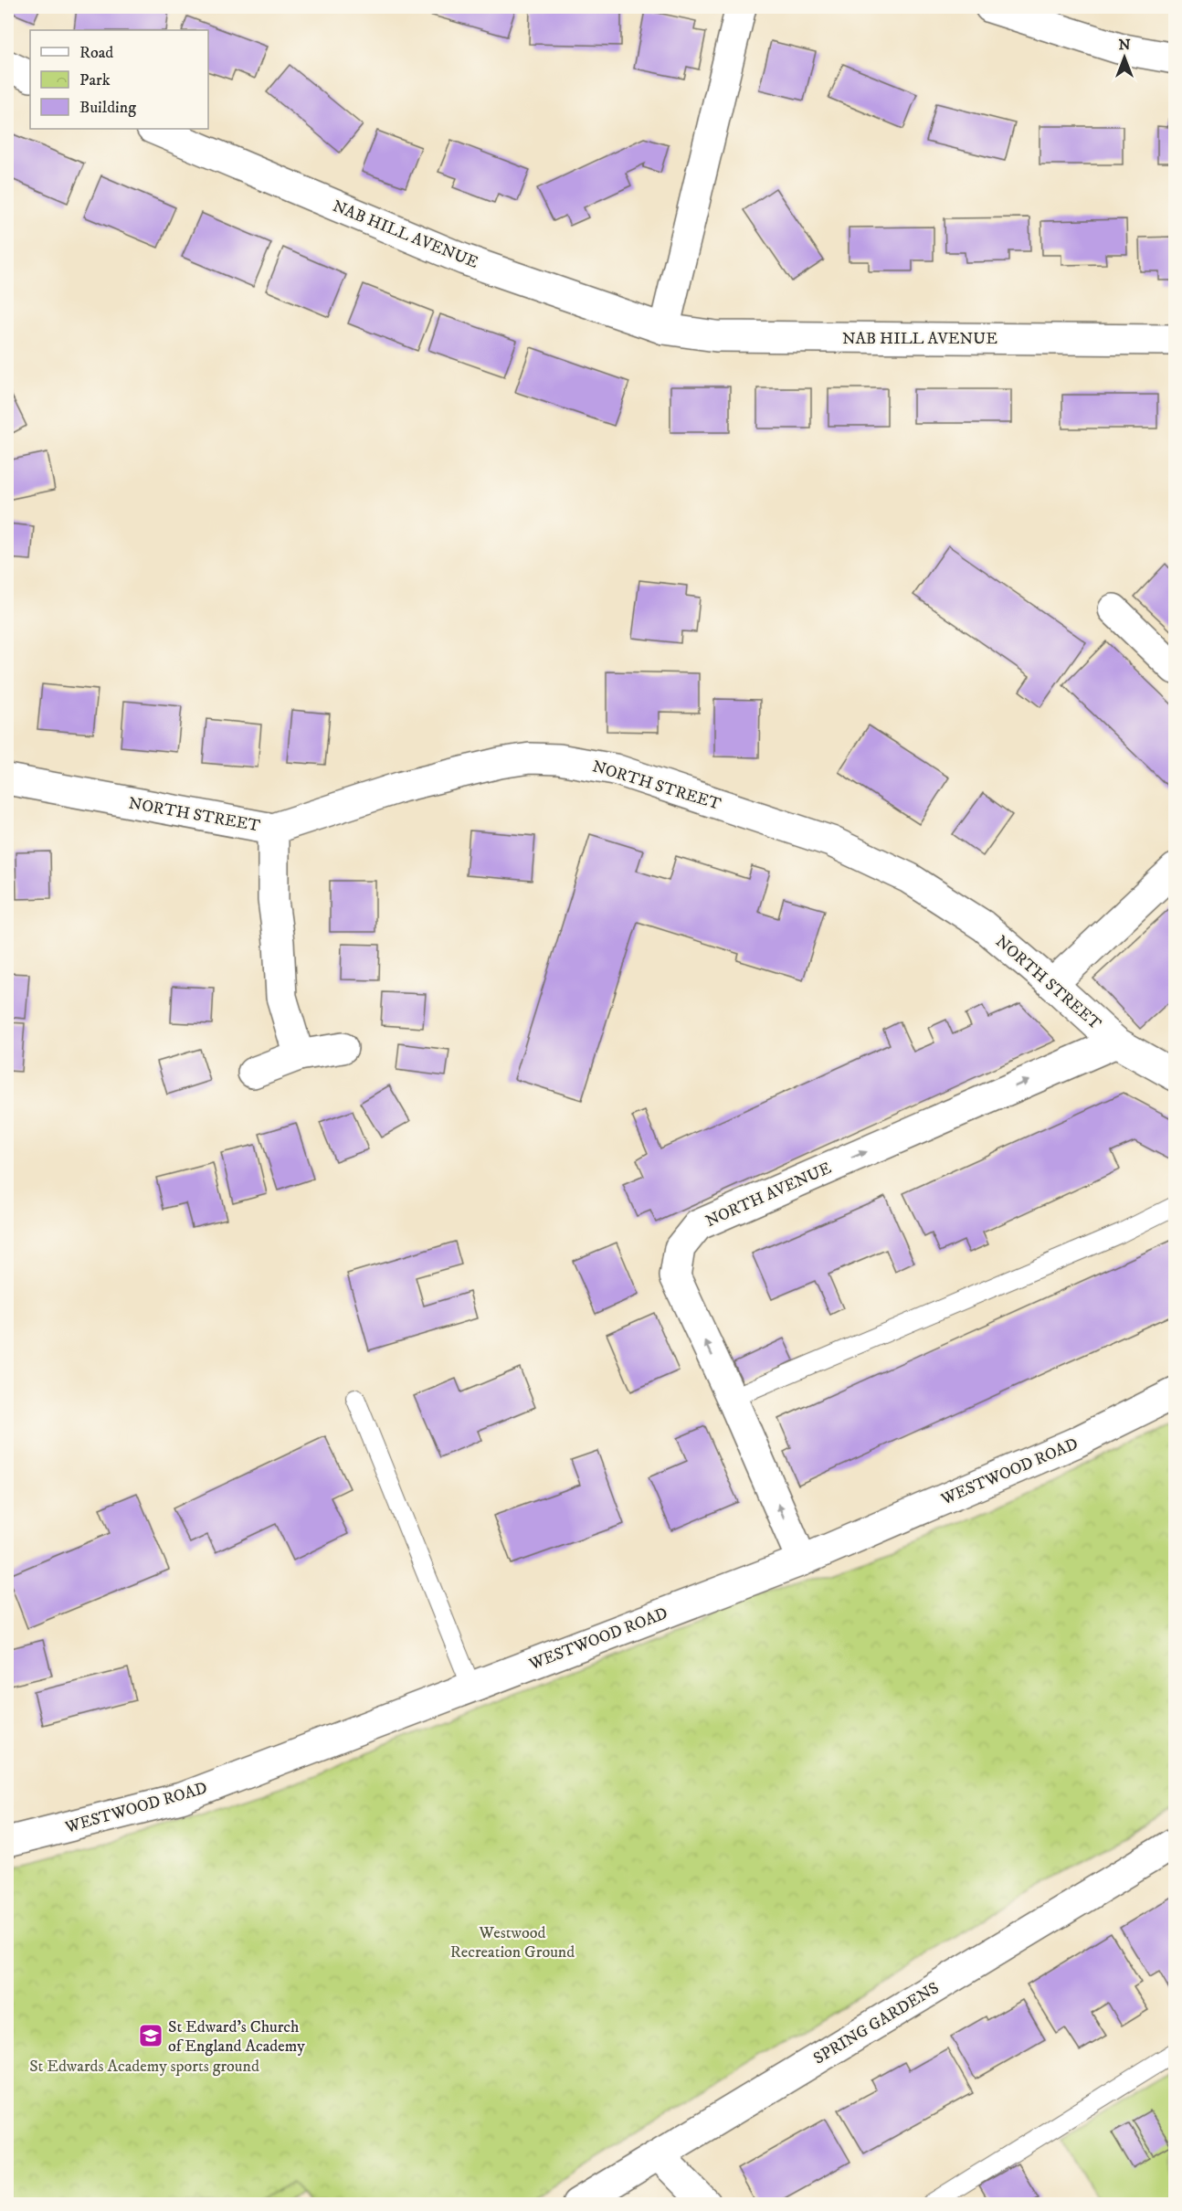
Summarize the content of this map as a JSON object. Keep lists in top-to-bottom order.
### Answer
{
  "streets": {
    "street": [
      "NAB HILL AVENUE",
      "NORTH STREET",
      "NORTH AVENUE",
      "WESTWOOD ROAD",
      "SPRING GARDENS"
    ]
  },
  "crossings": [
    ["NORTH STREET", "NORTH AVENUE"],
    ["NORTH AVENUE", "WESTWOOD ROAD"]
  ],
  "parks": ["Westwood Recreation Ground", "St Edwards Academy sports ground"],
  "places": {
    "school or university": ["St Edward's Church of England Academy"]
  },
  "legend": ["Road", "Park", "Building"],
  "north": "top"
}
